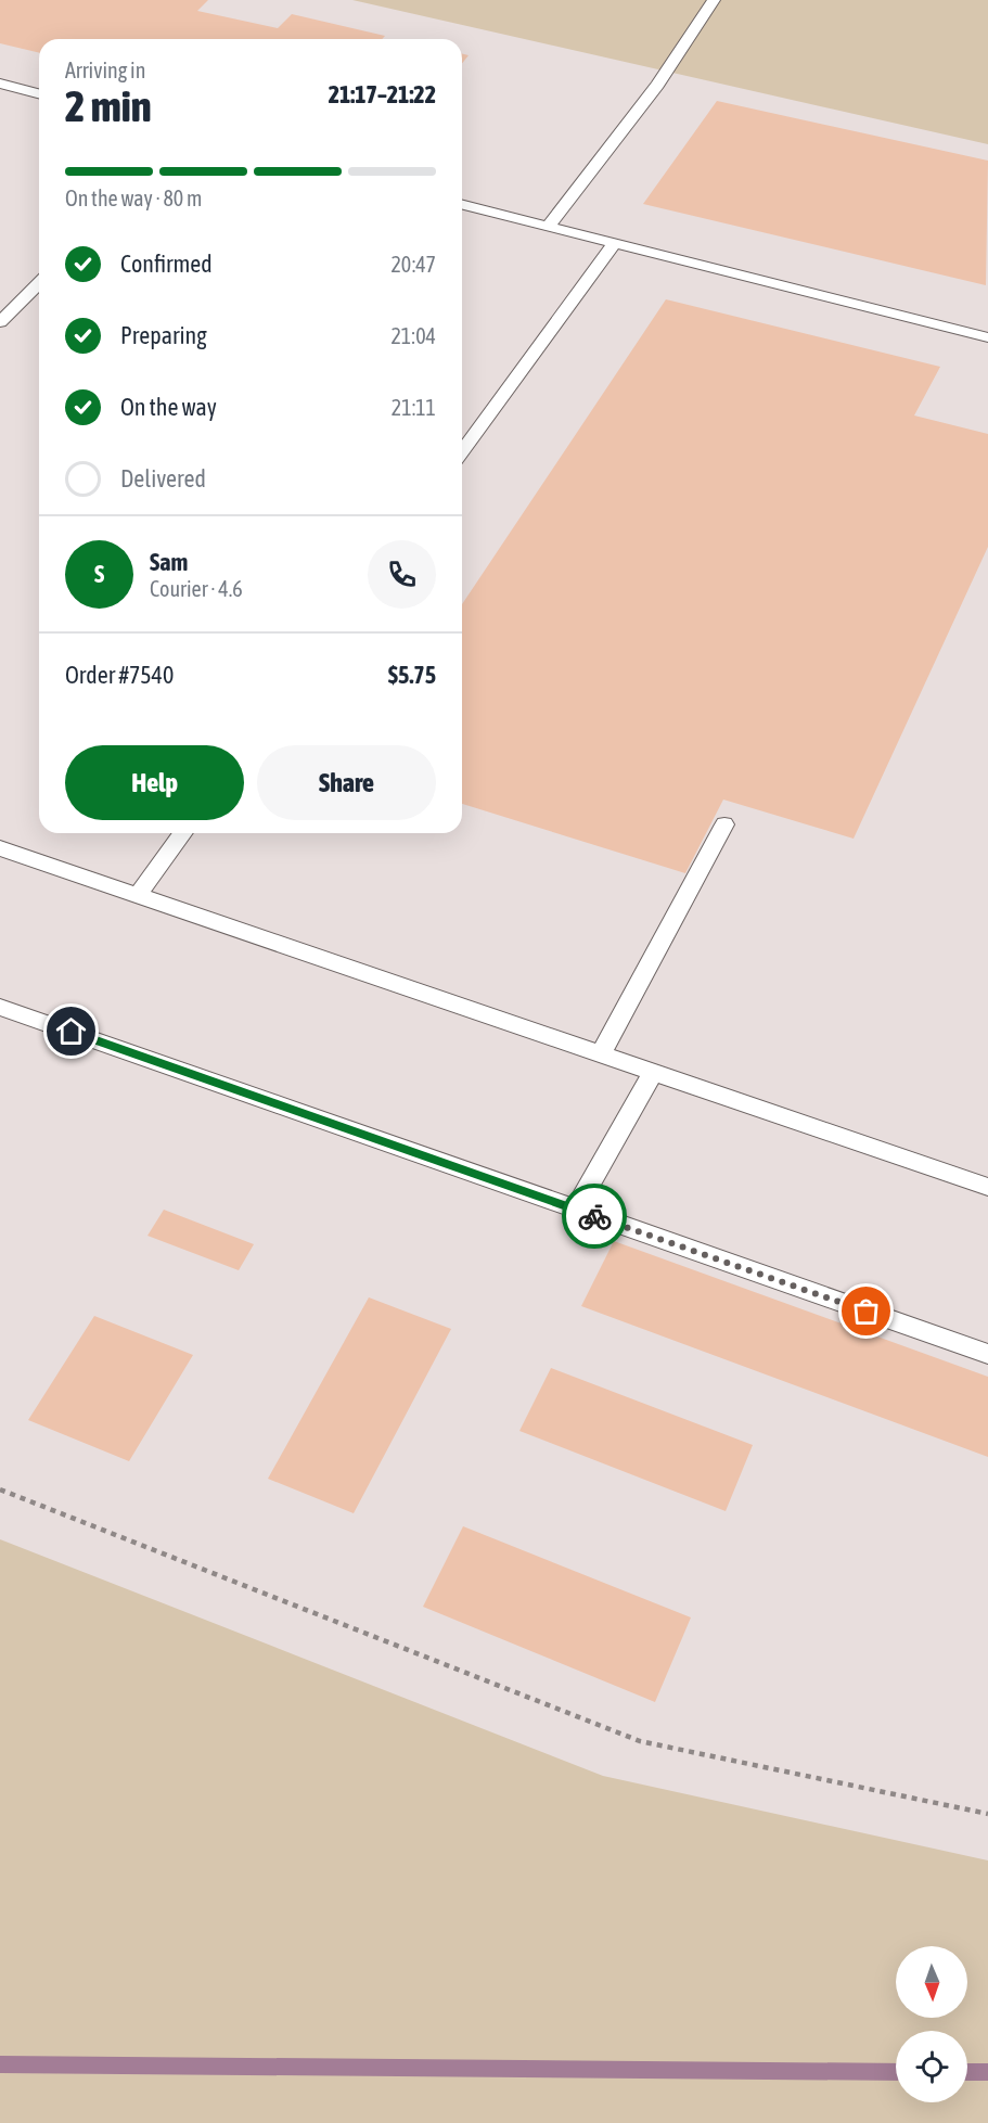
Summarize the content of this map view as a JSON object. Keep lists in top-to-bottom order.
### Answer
{
  "north": "bottom",
  "page": {
    "heading": ["2 min", "Arriving in", "21:17–21:22"],
    "panel": [
      "Sam",
      "Courier · 4.6",
      "Order #7540",
      "$5.75"
    ],
    "bar": "On the way · 80 m",
    "list": [
      ["Confirmed", "20:47"],
      ["Preparing", "21:04"],
      ["On the way", "21:11"],
      "Delivered"
    ],
    "round": "S",
    "buttons": ["Help", "Share"]
  }
}
